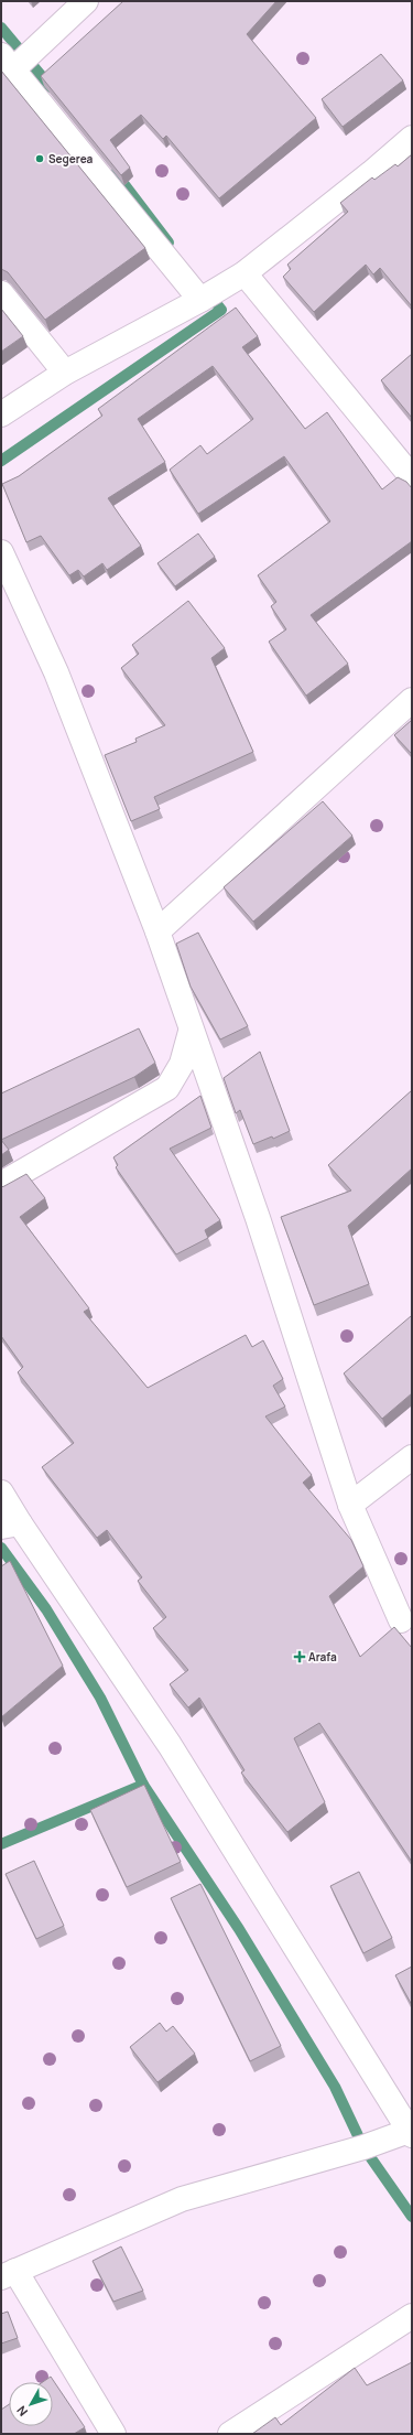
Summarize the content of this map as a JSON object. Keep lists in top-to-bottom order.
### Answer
{
  "places": {
    "other": ["Segerea"],
    "health": ["Arafa"]
  },
  "north": "bottom left"
}
